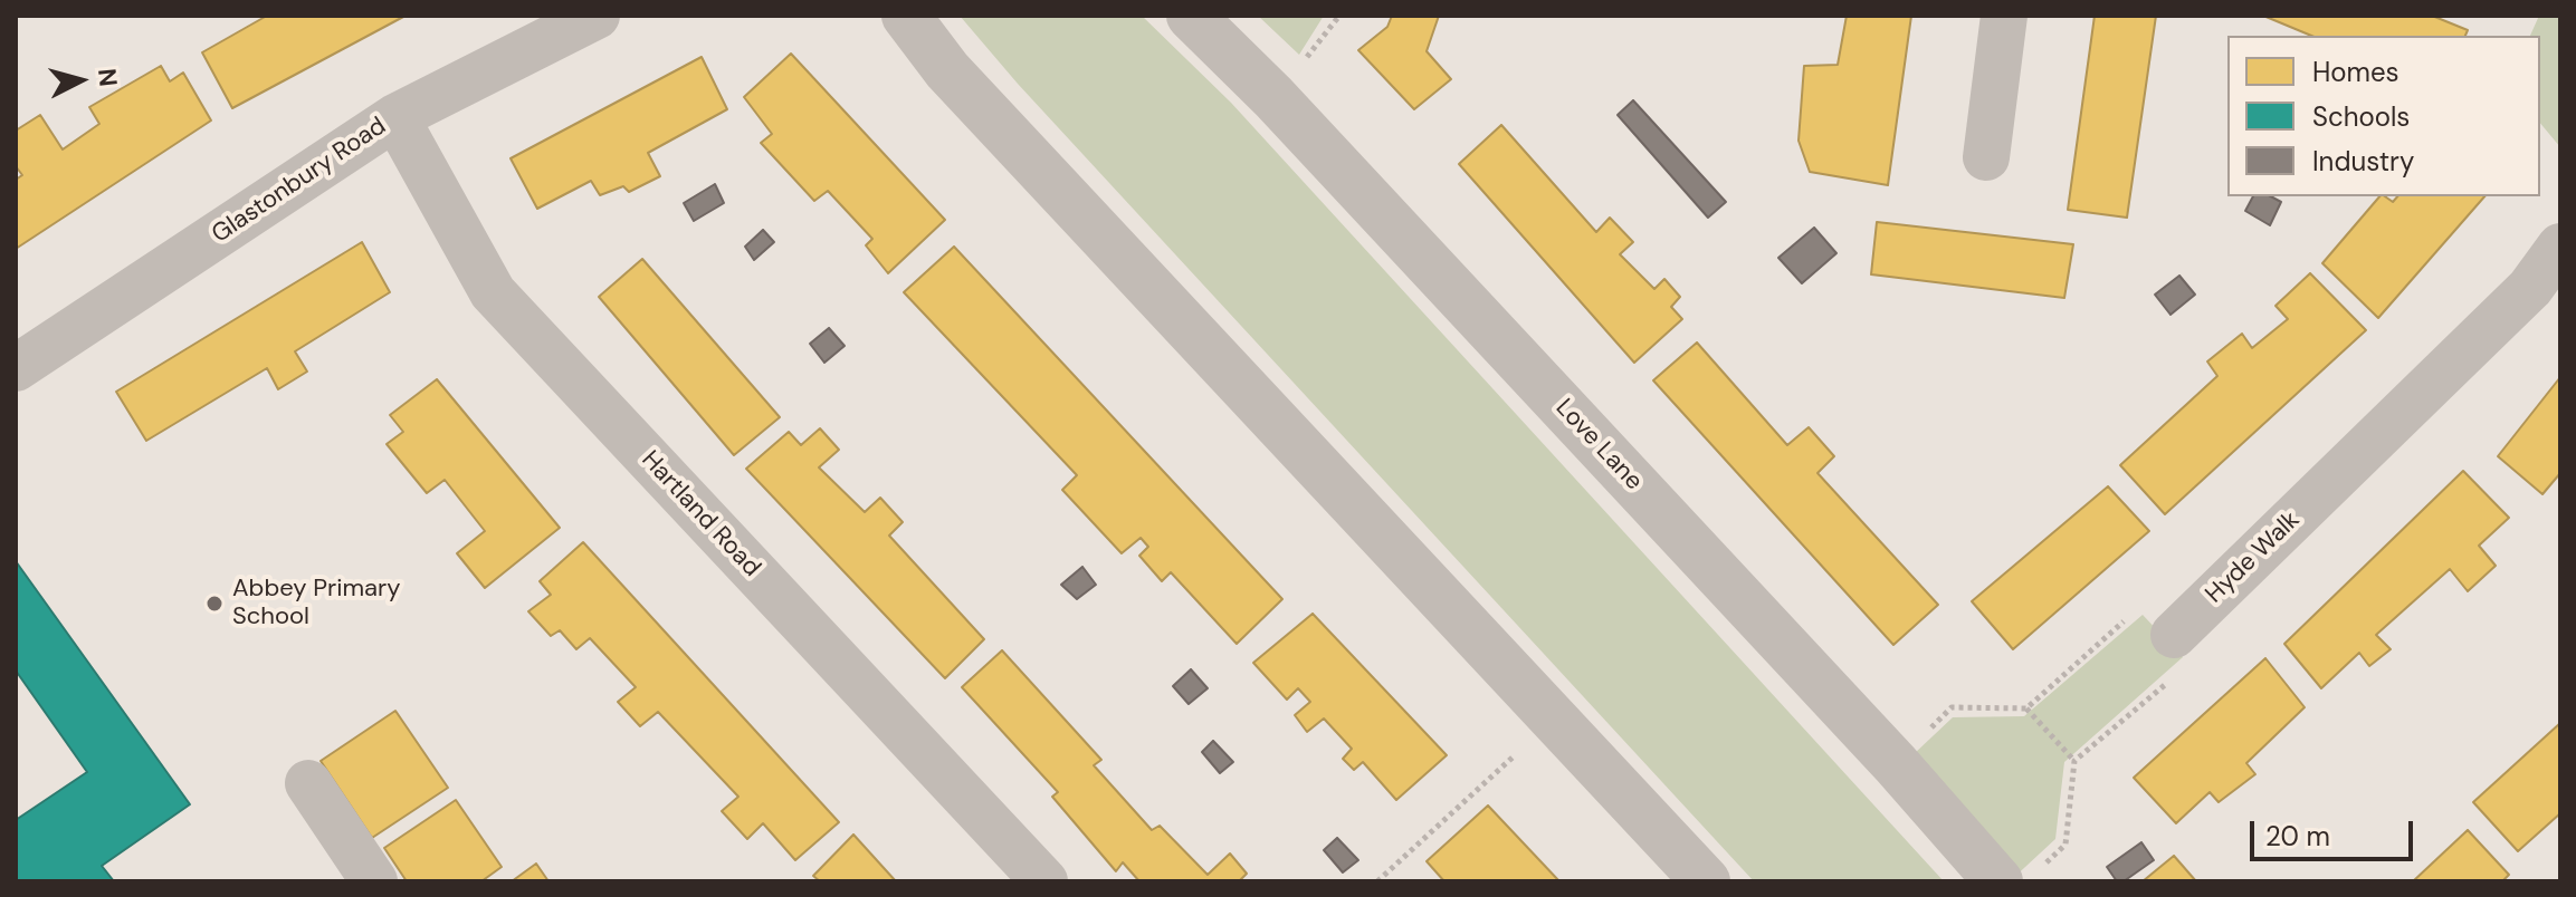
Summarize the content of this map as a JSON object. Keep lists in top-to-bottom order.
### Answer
{
  "streets": {
    "street": [
      "Glastonbury Road",
      "Love Lane",
      "Hartland Road",
      "Hyde Walk"
    ]
  },
  "crossings": [
    ["Glastonbury Road", "Hartland Road"]
  ],
  "places": ["Abbey Primary School"],
  "legend": ["Homes", "Schools", "Industry"],
  "scale_bar": "20 m",
  "north": "right"
}
